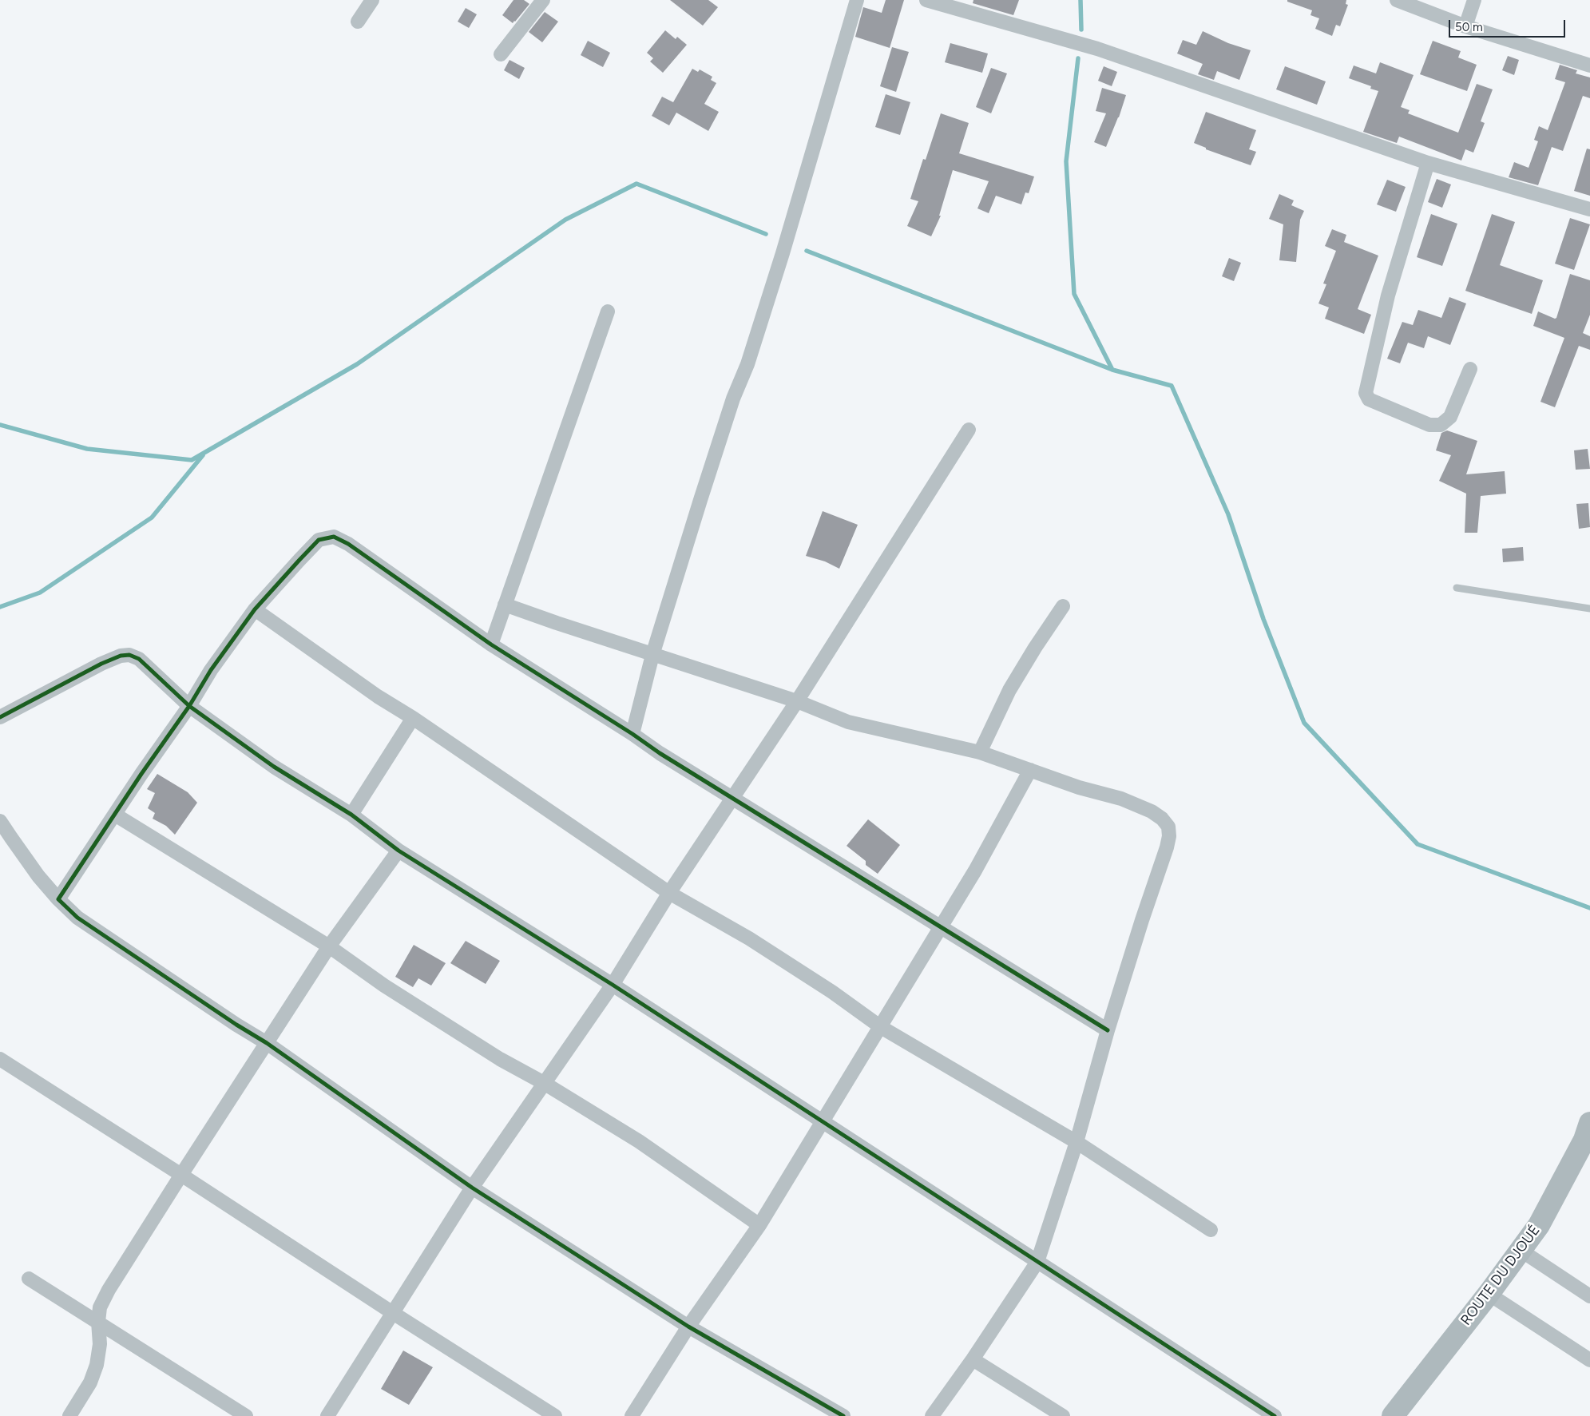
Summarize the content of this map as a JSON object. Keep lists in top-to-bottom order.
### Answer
{
  "streets": {
    "main road": ["ROUTE DU DJOUÉ"]
  },
  "scale_bar": "50 m"
}
